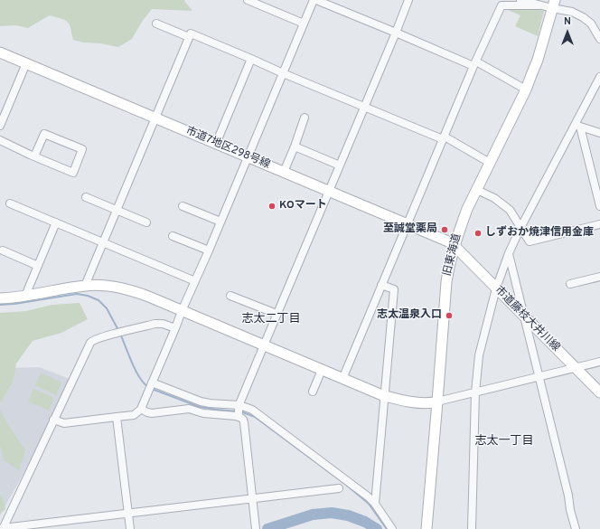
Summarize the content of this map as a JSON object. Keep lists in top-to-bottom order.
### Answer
{
  "streets": {
    "street": ["市道7地区298号線", "旧東海道", "市道藤枝大井川線"]
  },
  "crossings": [
    ["市道7地区298号線", "旧東海道"],
    ["市道7地区298号線", "市道藤枝大井川線"],
    ["旧東海道", "市道藤枝大井川線"]
  ],
  "districts": ["志太二丁目", "志太一丁目"],
  "places": [
    "KOマート",
    "至誠堂薬局",
    "しずおか焼津信用金庫",
    "志太温泉入口"
  ],
  "north": "top"
}
